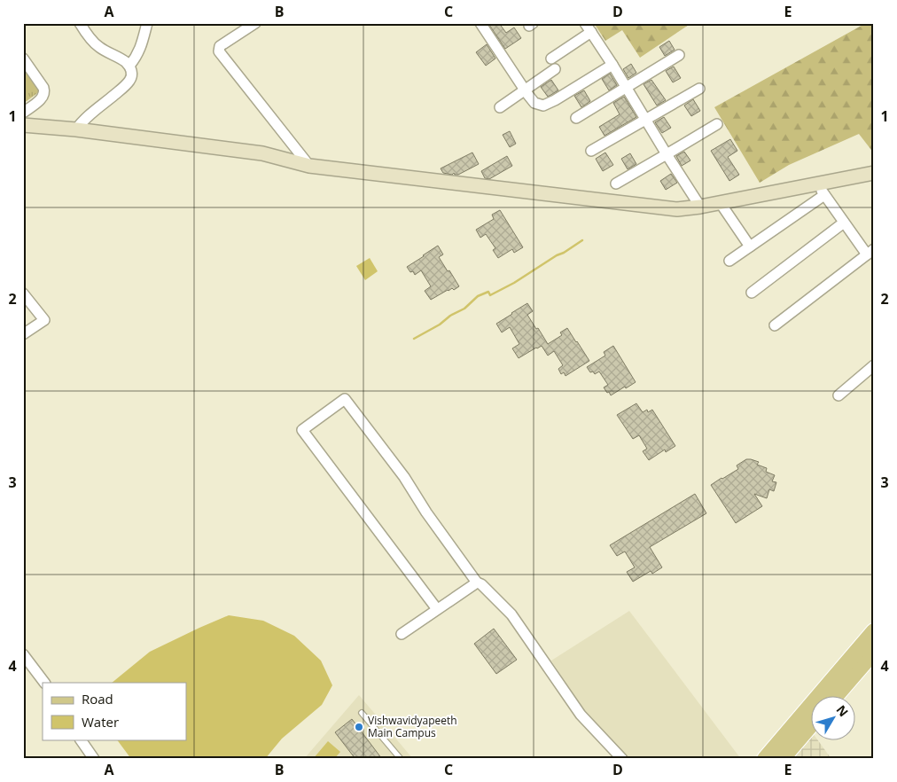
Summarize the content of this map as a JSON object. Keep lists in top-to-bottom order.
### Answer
{
  "places": ["Vishwavidyapeeth Main Campus"],
  "legend": ["Road", "Water"],
  "north": "top right",
  "grid": {
    "columns": [
      "A",
      "B",
      "C",
      "D",
      "E"
    ],
    "rows": [
      "1",
      "2",
      "3",
      "4"
    ]
  }
}
